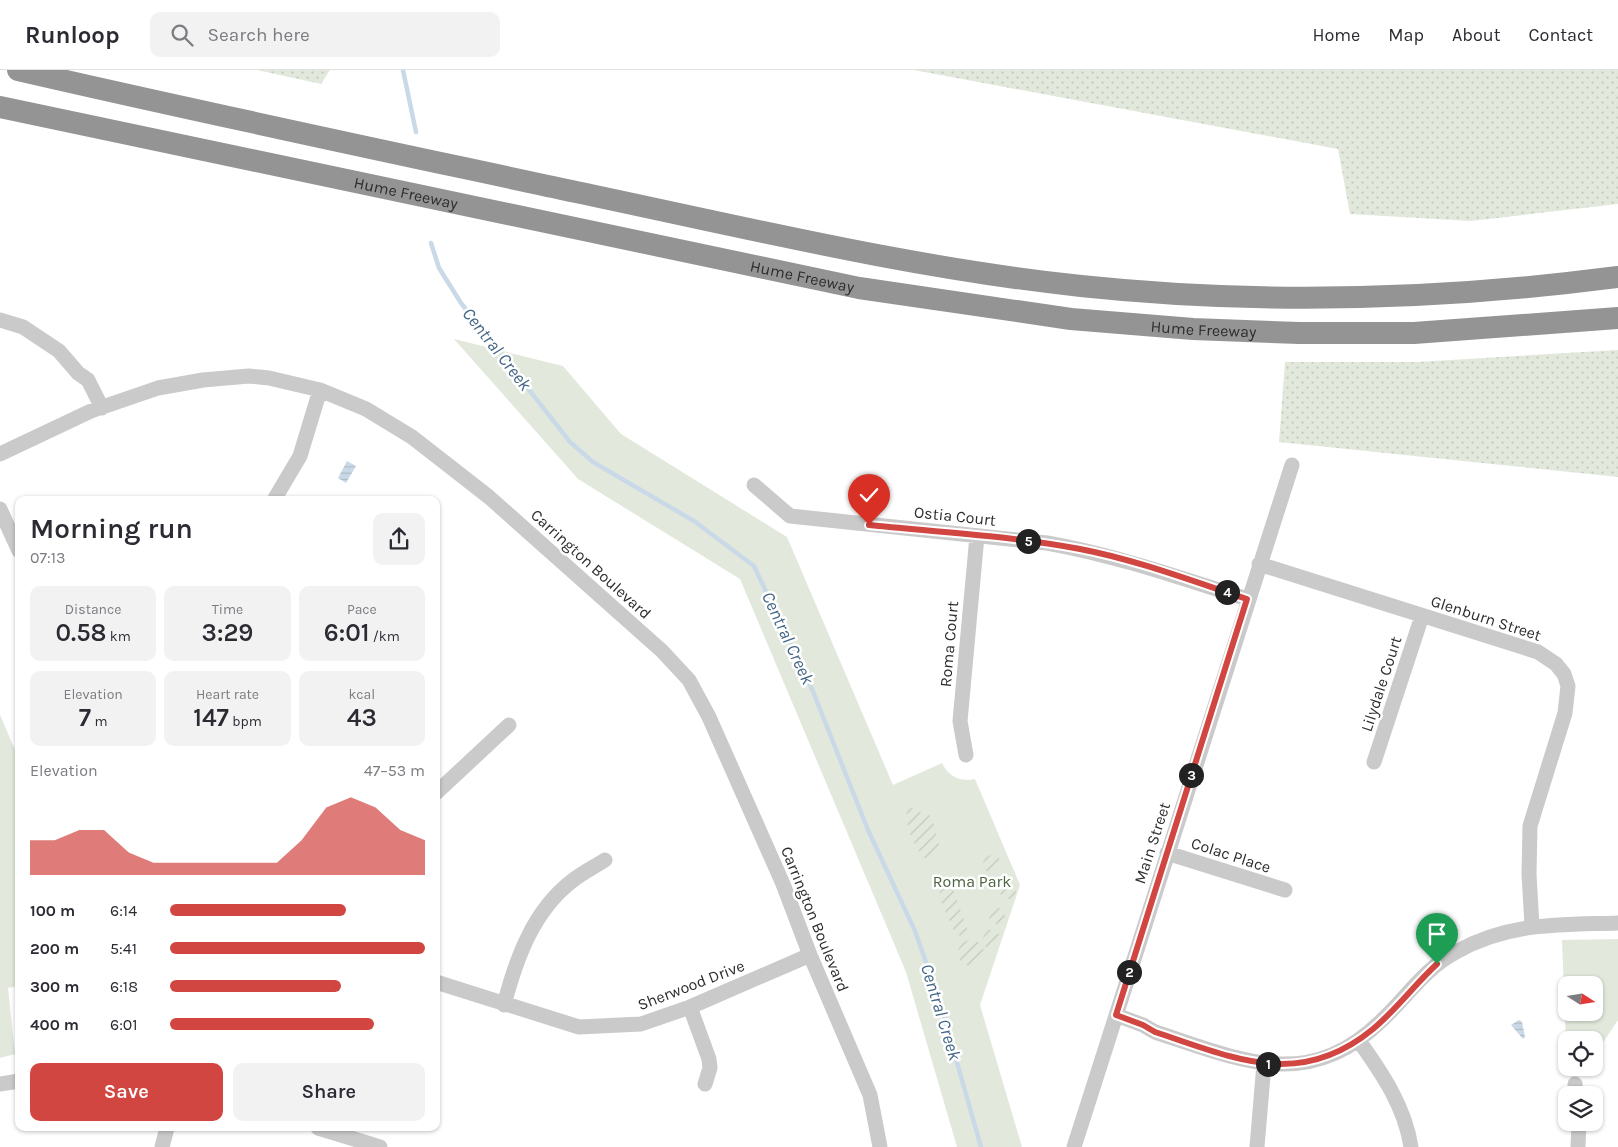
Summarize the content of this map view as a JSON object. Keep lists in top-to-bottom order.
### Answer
{
  "streets": {
    "highway": ["Hume Freeway"],
    "street": [
      "Ostia Court",
      "Carrington Boulevard",
      "Glenburn Street",
      "Roma Court",
      "Lilydale Court",
      "Main Street",
      "Colac Place",
      "Sherwood Drive"
    ]
  },
  "crossings": [
    ["Ostia Court", "Roma Court"],
    ["Ostia Court", "Main Street"],
    ["Carrington Boulevard", "Sherwood Drive"],
    ["Glenburn Street", "Lilydale Court"],
    ["Glenburn Street", "Main Street"],
    ["Main Street", "Colac Place"]
  ],
  "water": ["Central Creek"],
  "parks": ["Roma Park"],
  "north": "right",
  "page": {
    "header": "Runloop",
    "search": "Search here",
    "nav": [
      "Home",
      "Map",
      "About",
      "Contact"
    ],
    "heading": ["Morning run", "07:13"],
    "pins": [
      "5",
      "4",
      "3",
      "2",
      "1"
    ],
    "stats": [
      ["Distance", "0.58 km"],
      ["Time", "3:29"],
      ["Pace", "6:01 /km"],
      ["Elevation", "7 m"],
      ["Heart rate", "147 bpm"],
      ["kcal", "43"]
    ],
    "chart": ["Elevation", "47–53 m"],
    "list": [
      {
        "name": "100 m",
        "note": "6:14"
      },
      {
        "name": "200 m",
        "note": "5:41"
      },
      {
        "name": "300 m",
        "note": "6:18"
      },
      {
        "name": "400 m",
        "note": "6:01"
      }
    ],
    "buttons": ["Save", "Share"]
  }
}
